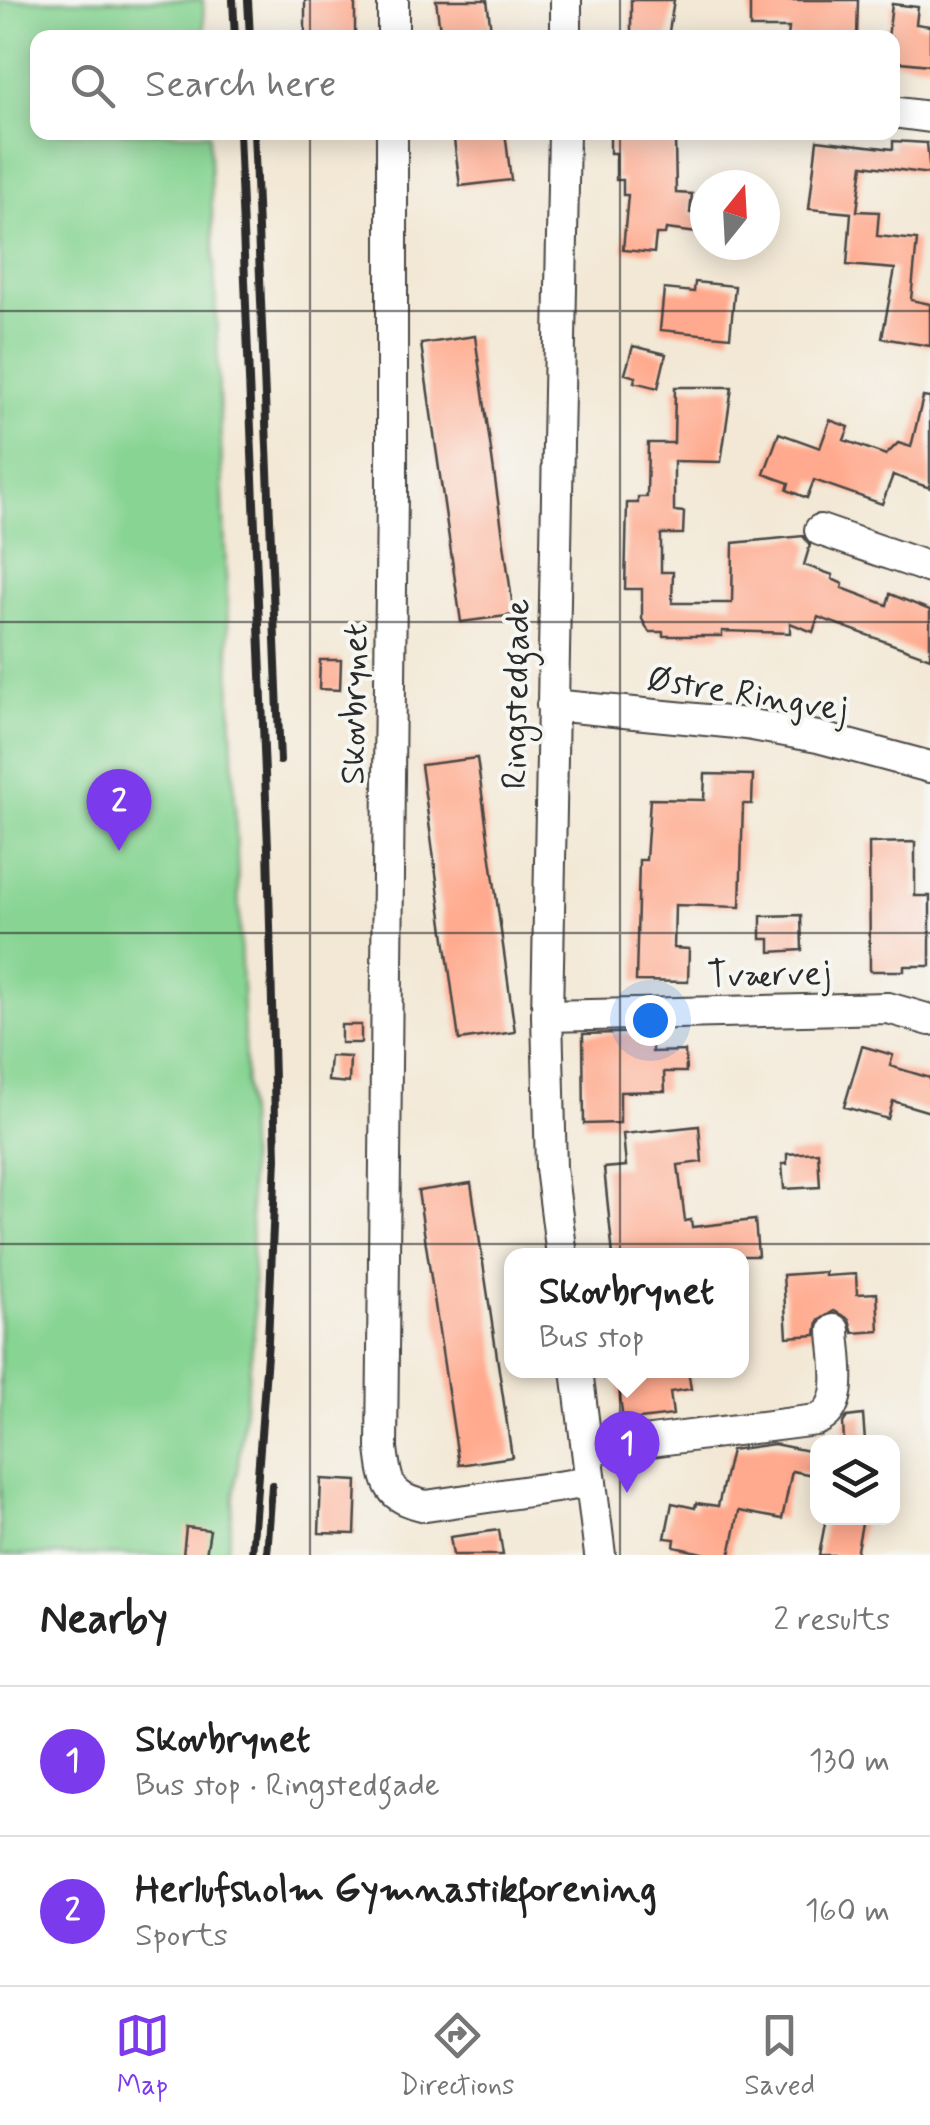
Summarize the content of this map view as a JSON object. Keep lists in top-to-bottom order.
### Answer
{
  "streets": {
    "street": [
      "Østre Ringvej",
      "Ringstedgade",
      "Skovbrynet",
      "Tværvej"
    ]
  },
  "crossings": [
    ["Østre Ringvej", "Ringstedgade"],
    ["Ringstedgade", "Tværvej"]
  ],
  "north": "top",
  "page": {
    "search": "Search here",
    "pins": ["2", "1"],
    "popup": ["Skovbrynet", "Bus stop"],
    "heading": ["Nearby", "2 results"],
    "list": [
      {
        "mark": "1",
        "name": "Skovbrynet",
        "note": "Bus stop · Ringstedgade",
        "value": "130 m"
      },
      {
        "mark": "2",
        "name": "Herlufsholm Gymnastikforening",
        "note": "Sports",
        "value": "160 m"
      }
    ],
    "nav": ["Map", "Directions", "Saved"]
  }
}
